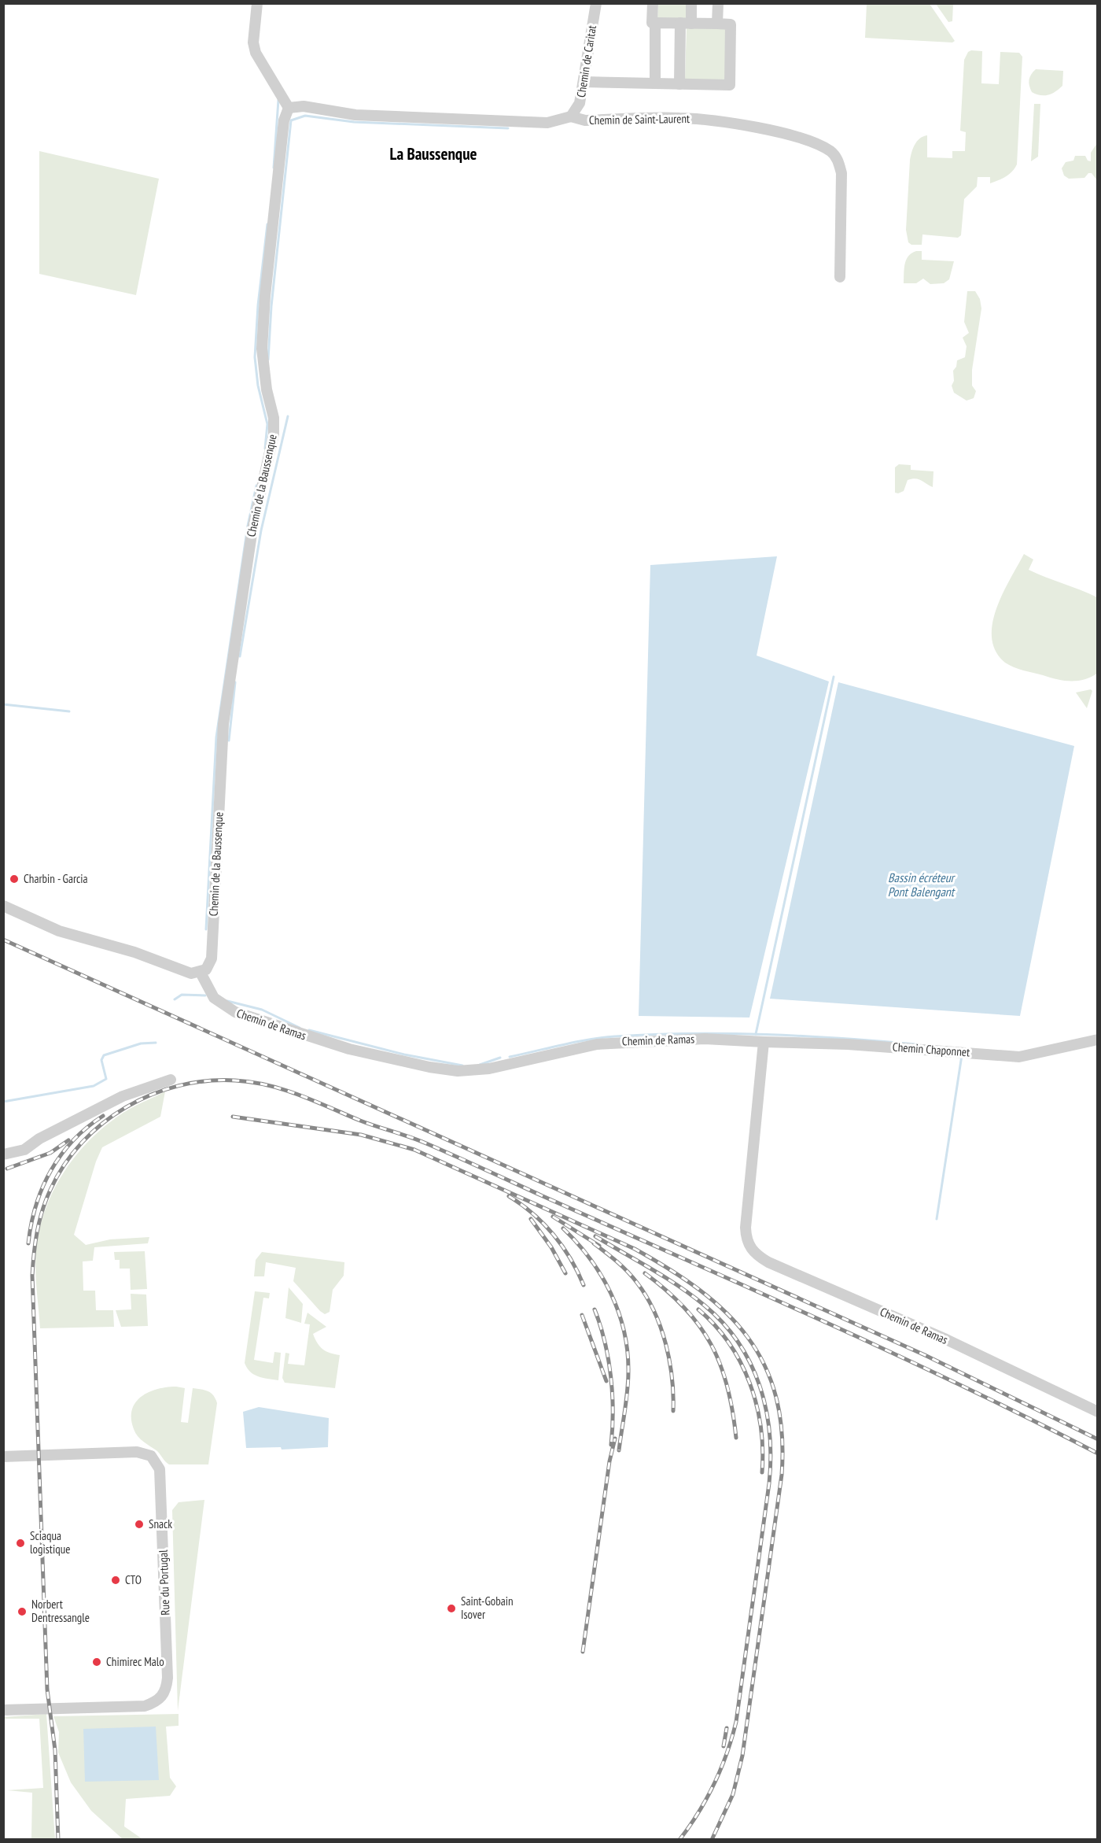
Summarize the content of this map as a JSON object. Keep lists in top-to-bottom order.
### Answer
{
  "streets": {
    "street": [
      "Chemin de Caritat",
      "Chemin de Saint-Laurent",
      "Chemin de la Baussenque",
      "Chemin de Ramas",
      "Chemin Chaponnet",
      "Rue du Portugal"
    ]
  },
  "crossings": [
    ["Chemin de Caritat", "Chemin de Saint-Laurent"],
    ["Chemin de Saint-Laurent", "Chemin de la Baussenque"],
    ["Chemin de la Baussenque", "Chemin de Ramas"],
    ["Chemin de Ramas", "Chemin Chaponnet"]
  ],
  "districts": ["La Baussenque"],
  "water": ["Bassin écréteur Pont Balengant"],
  "places": [
    "Charbin - Garcia",
    "Snack",
    "Sciaqua logistique",
    "CTO",
    "Saint-Gobain Isover",
    "Norbert Dentressangle",
    "Chimirec Malo"
  ]
}
